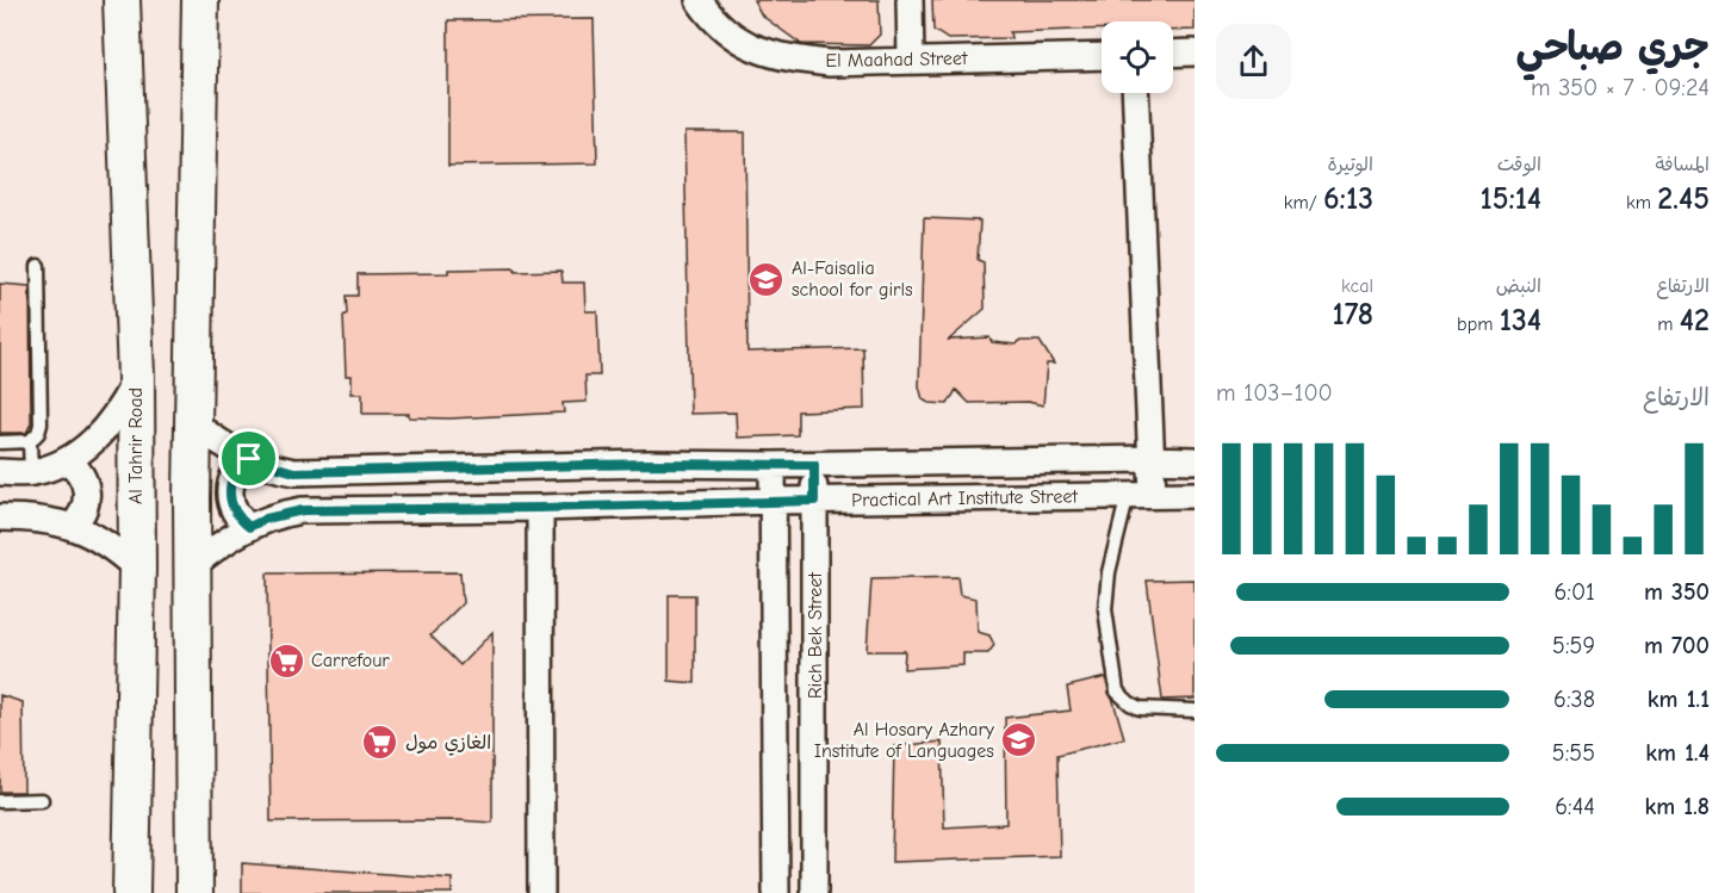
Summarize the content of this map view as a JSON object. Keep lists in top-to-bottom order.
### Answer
{
  "streets": {
    "street": [
      "El Maahad Street",
      "Al Tahrir Road",
      "Practical Art Institute Street",
      "Rich Bek Street"
    ]
  },
  "crossings": [
    ["Practical Art Institute Street", "Rich Bek Street"]
  ],
  "places": {
    "school or university": ["Al-Faisalia school for girls", "Al Hosary Azhary Institute of Languages"],
    "supermarket": ["Carrefour", "الغازي مول"]
  },
  "page": {
    "heading": ["جري صباحي", "09:24 · 7 × 350 m"],
    "stats": [
      ["المسافة", "2.45 km"],
      ["الوقت", "15:14"],
      ["الوتيرة", "6:13 /km"],
      ["الارتفاع", "42 m"],
      ["النبض", "134 bpm"],
      ["kcal", "178"]
    ],
    "chart": ["الارتفاع", "100–103 m"],
    "list": [
      {
        "name": "350 m",
        "note": "6:01"
      },
      {
        "name": "700 m",
        "note": "5:59"
      },
      {
        "name": "1.1 km",
        "note": "6:38"
      },
      {
        "name": "1.4 km",
        "note": "5:55"
      },
      {
        "name": "1.8 km",
        "note": "6:44"
      }
    ]
  }
}
